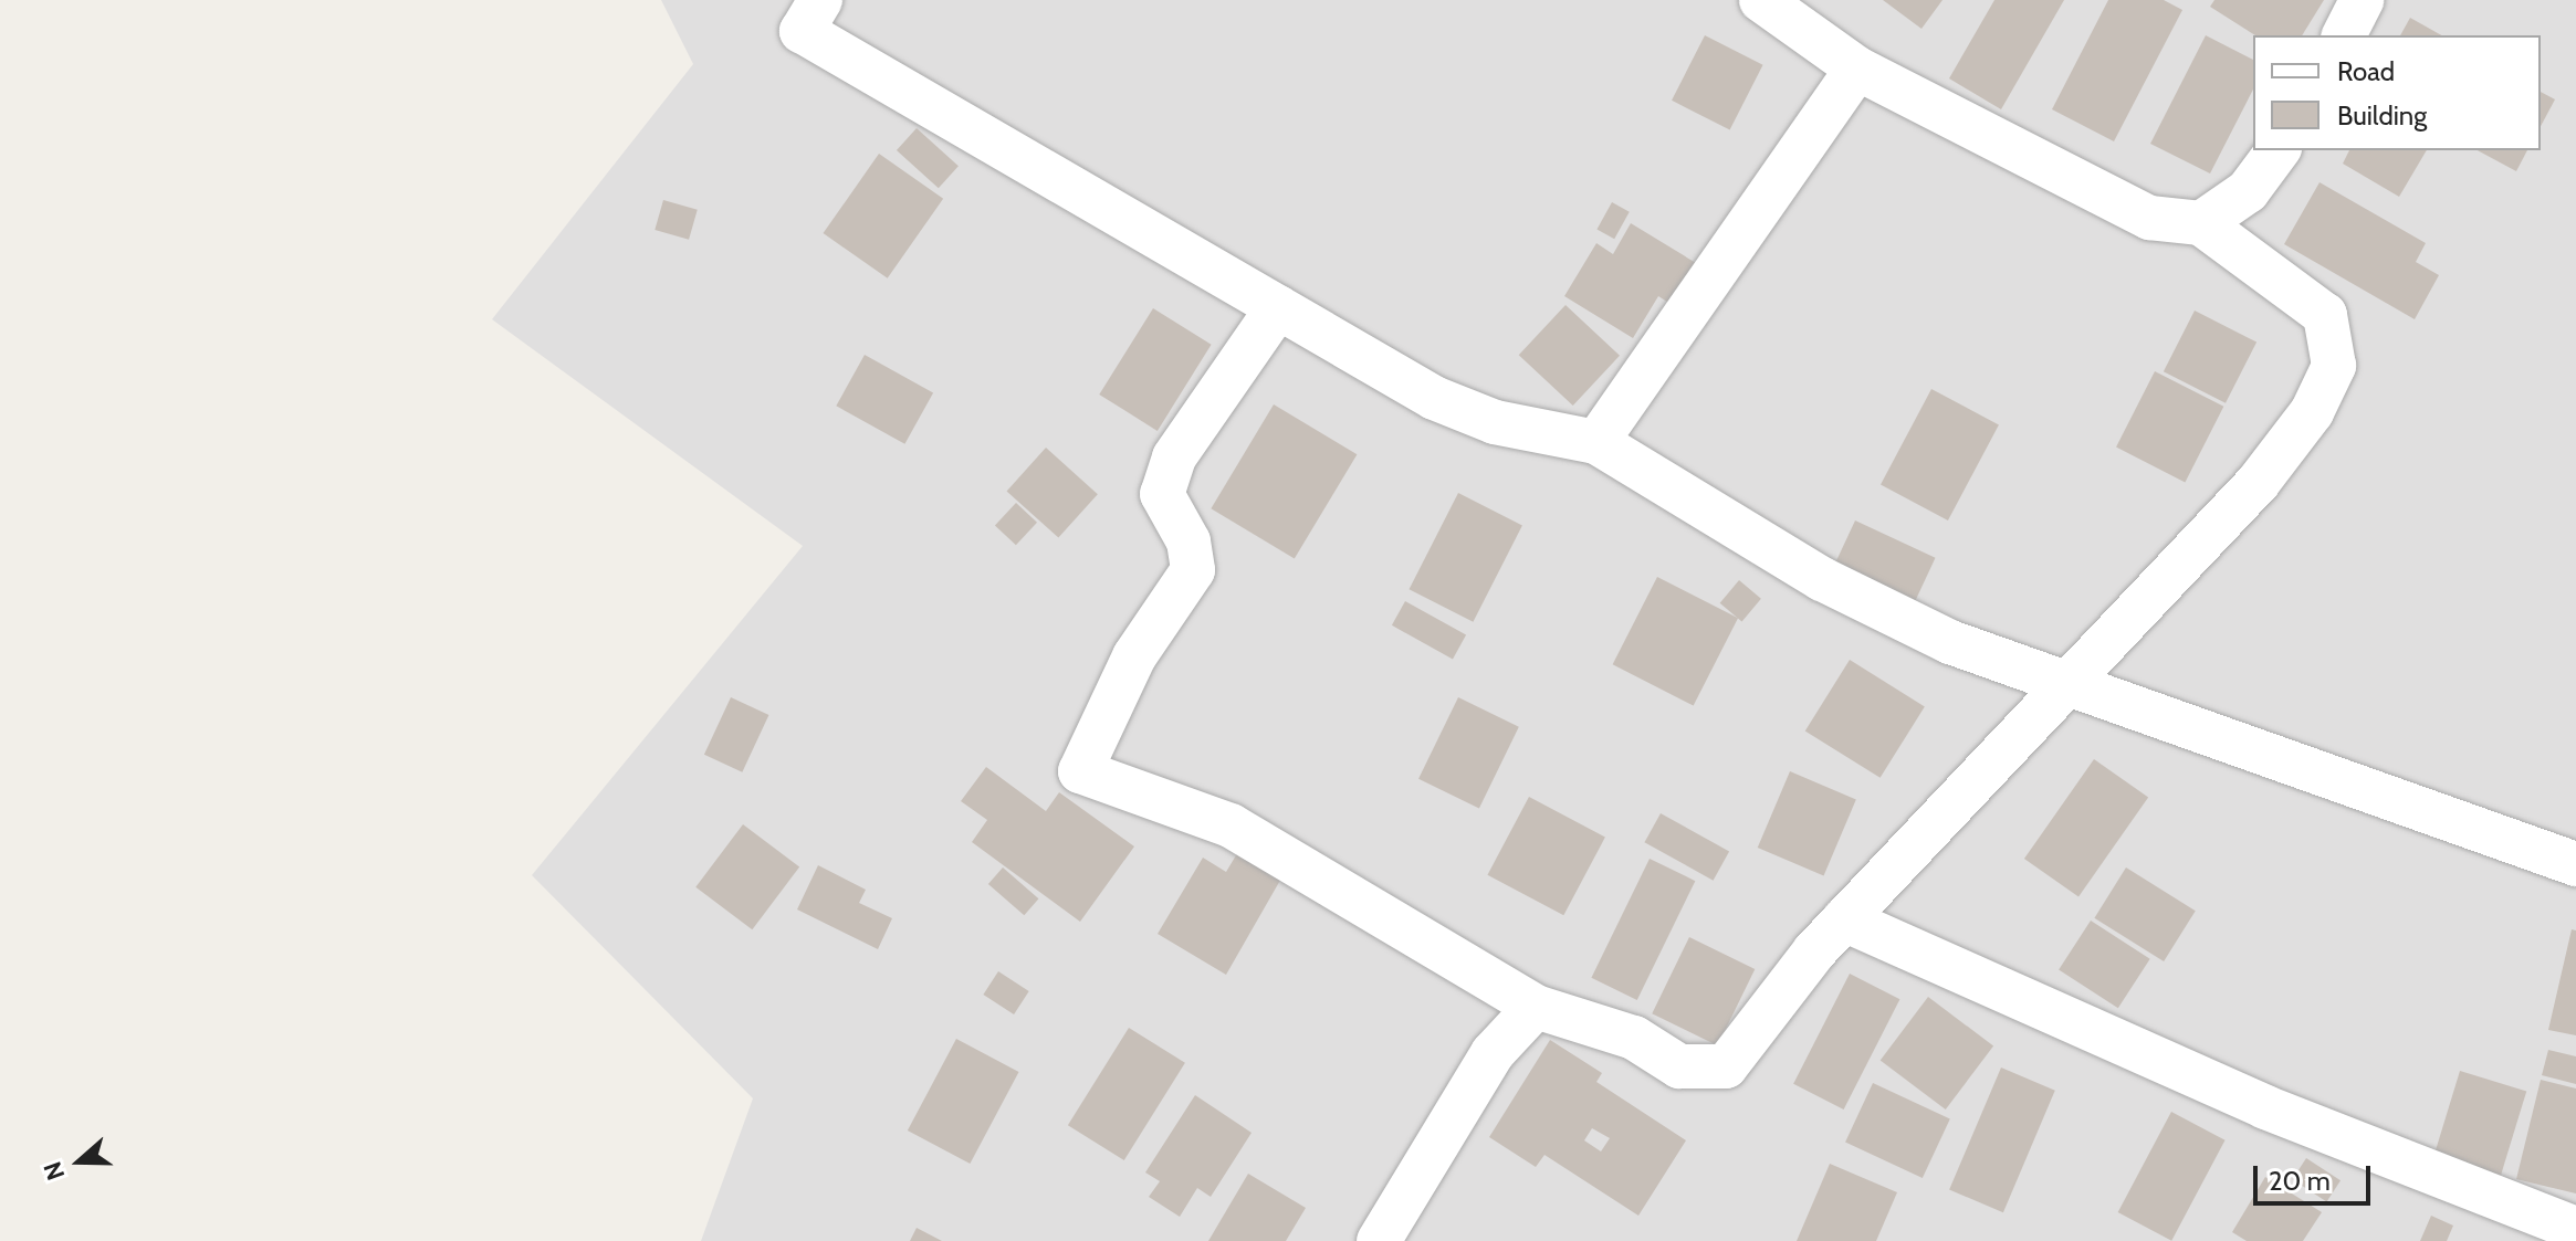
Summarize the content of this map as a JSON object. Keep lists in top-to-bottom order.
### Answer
{
  "legend": ["Road", "Building"],
  "scale_bar": "20 m",
  "north": "left"
}
